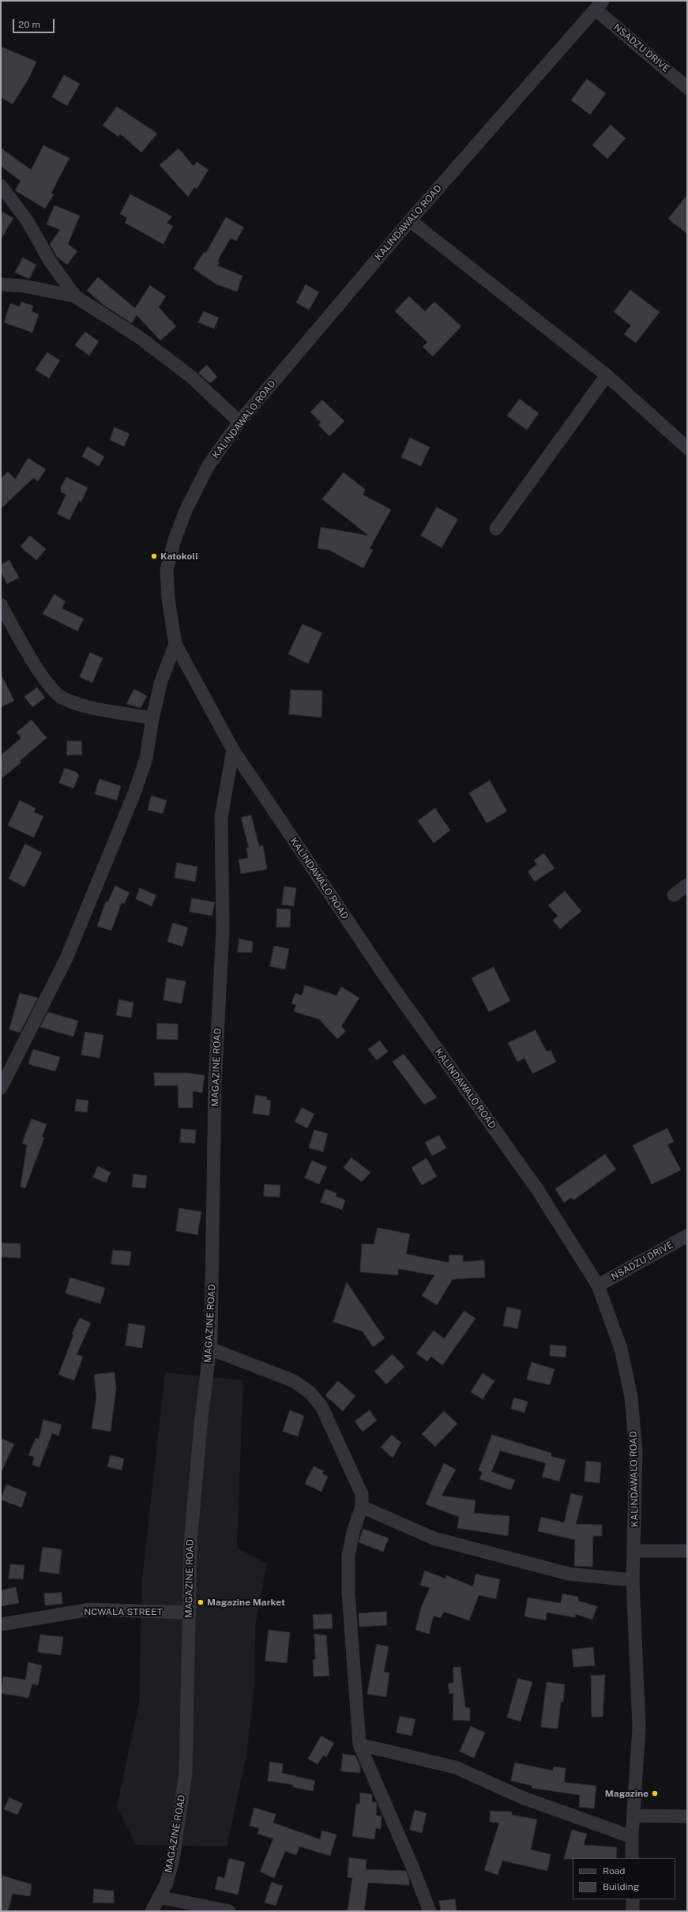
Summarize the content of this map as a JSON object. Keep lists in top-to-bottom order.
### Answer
{
  "streets": {
    "street": [
      "NSADZU DRIVE",
      "KALINDAWALO ROAD",
      "MAGAZINE ROAD",
      "NCWALA STREET"
    ]
  },
  "crossings": [
    ["NSADZU DRIVE", "KALINDAWALO ROAD"],
    ["KALINDAWALO ROAD", "MAGAZINE ROAD"],
    ["MAGAZINE ROAD", "NCWALA STREET"]
  ],
  "places": ["Katokoli", "Magazine Market", "Magazine"],
  "legend": ["Road", "Building"],
  "scale_bar": "20 m"
}
